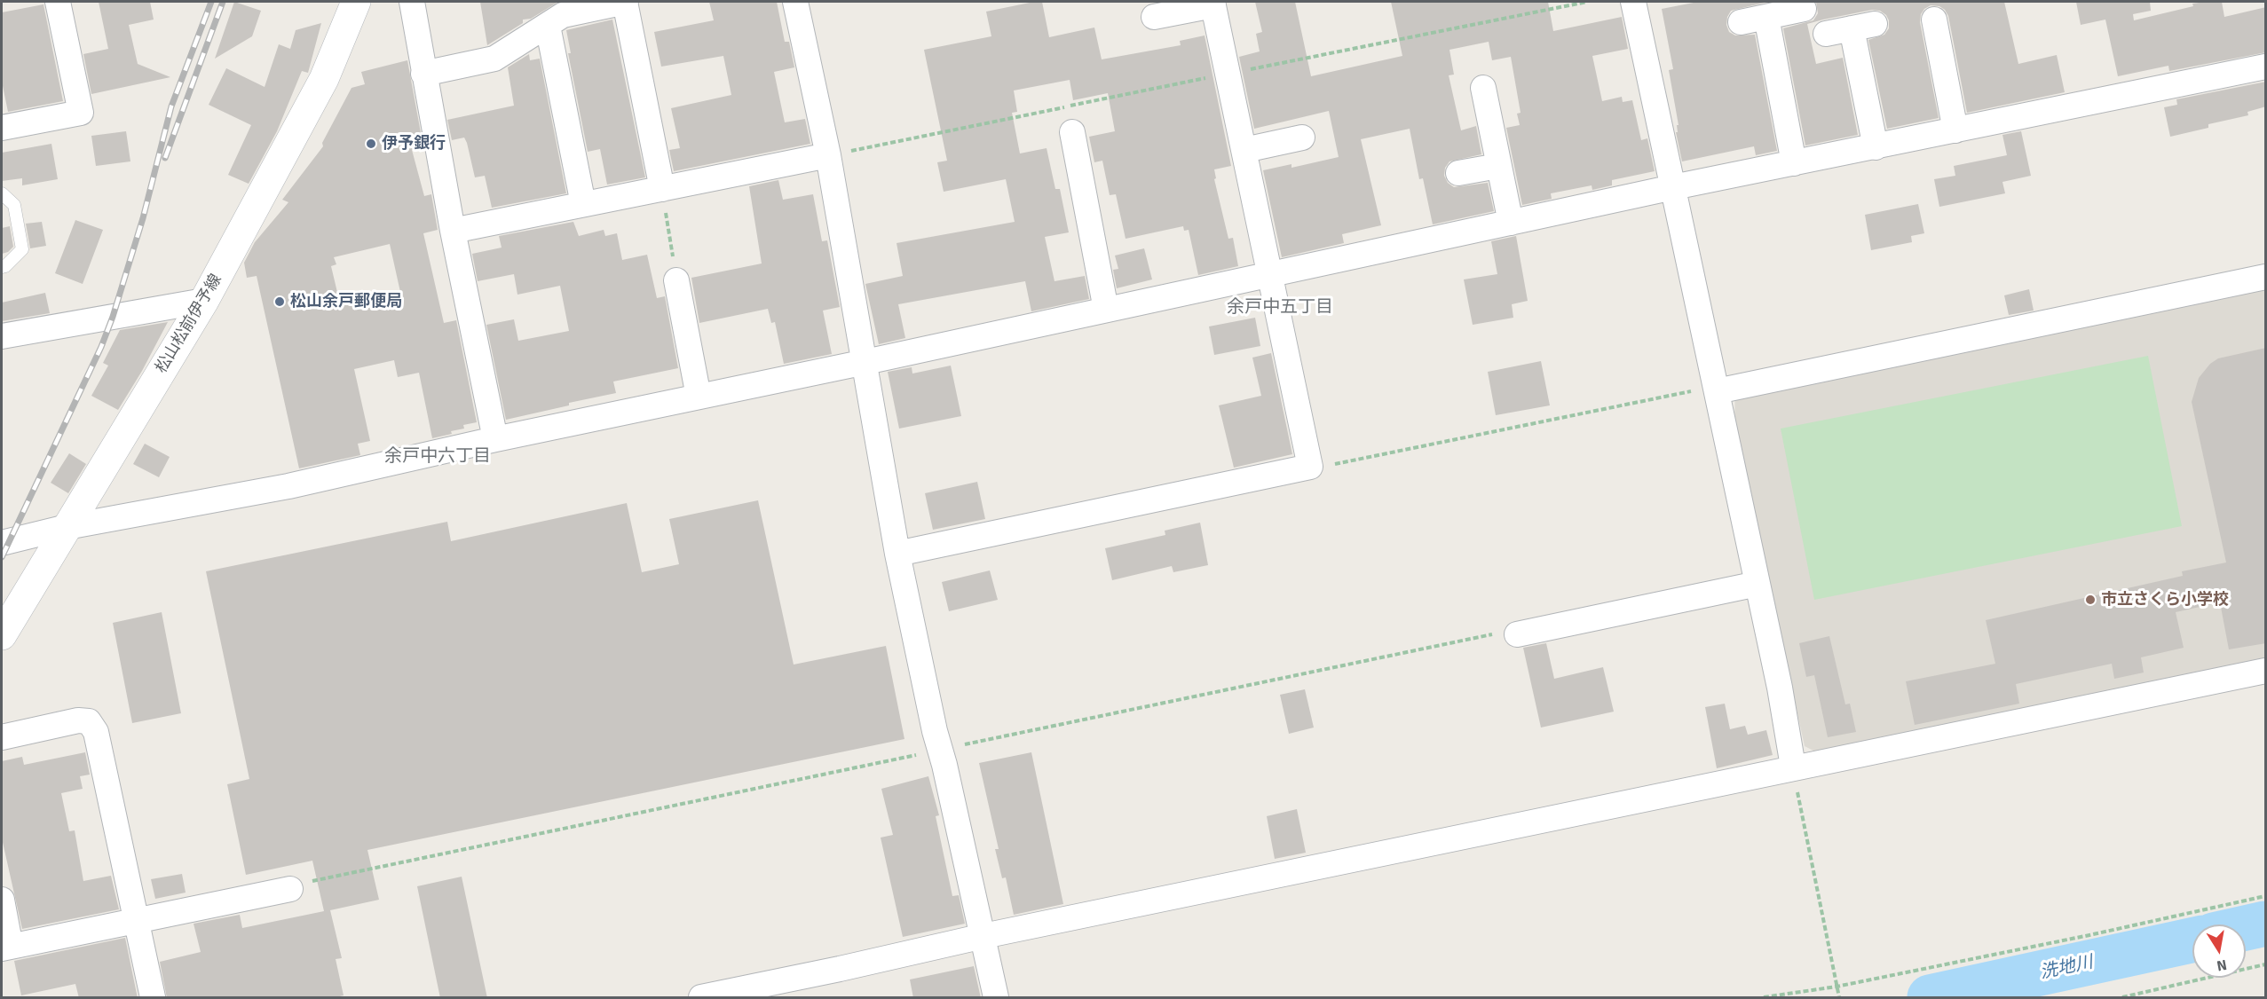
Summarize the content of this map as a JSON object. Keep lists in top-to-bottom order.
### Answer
{
  "streets": {
    "main road": ["松山松前伊予線"]
  },
  "districts": ["余戸中五丁目", "余戸中六丁目"],
  "water": ["洗地川"],
  "places": ["伊予銀行", "松山余戸郵便局", "市立さくら小学校"],
  "north": "bottom"
}
